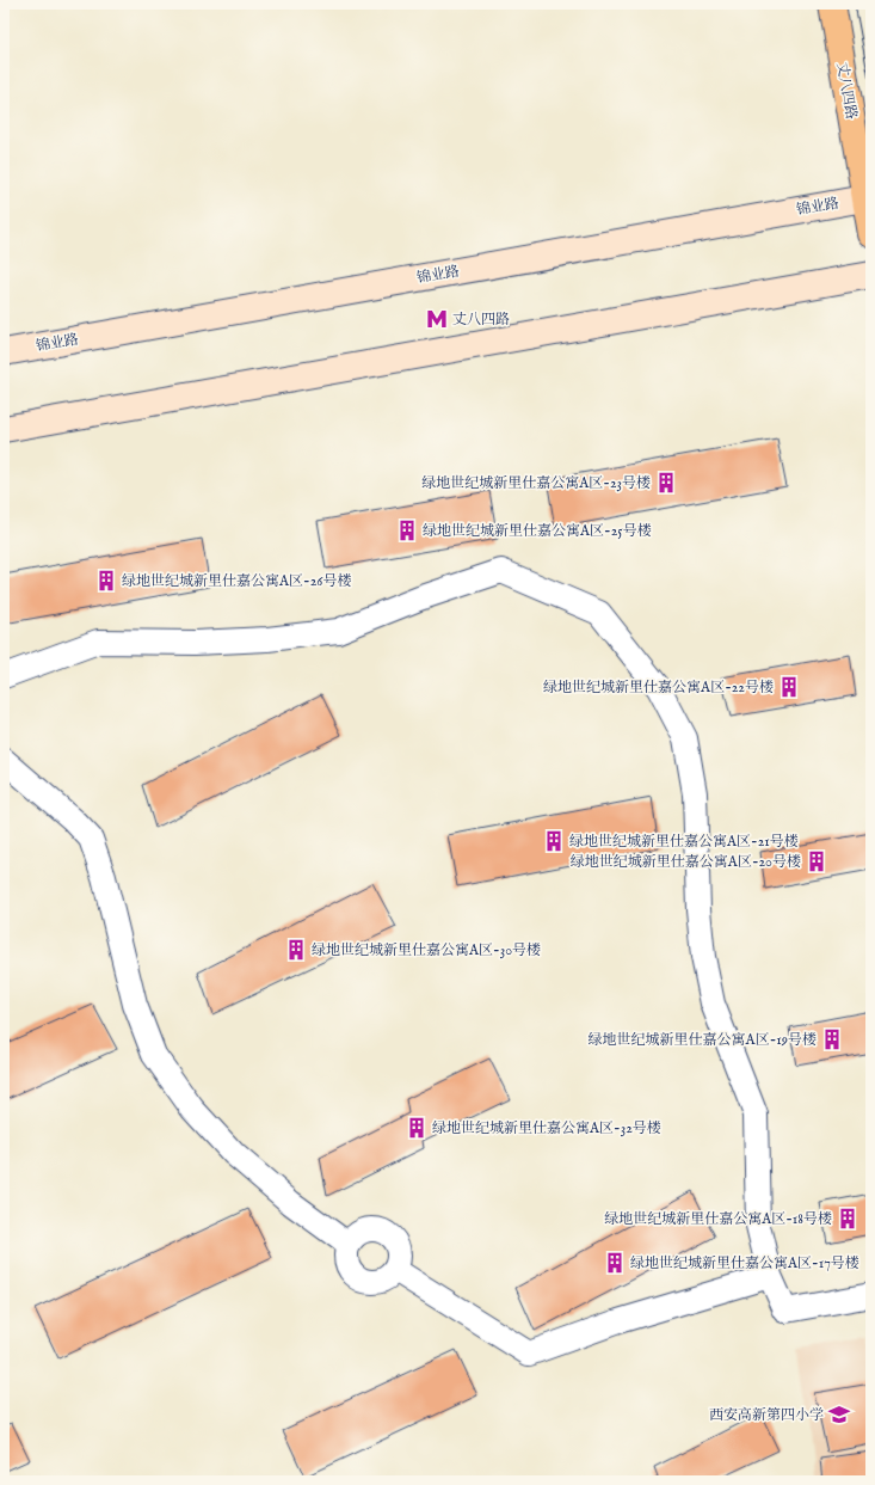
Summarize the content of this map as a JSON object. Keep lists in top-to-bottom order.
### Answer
{
  "streets": {
    "main road": ["丈八四路", "锦业路"]
  },
  "crossings": [
    ["丈八四路", "锦业路"]
  ],
  "places": {
    "metro station": ["丈八四路"],
    "building": [
      "绿地世纪城新里仕嘉公寓A区-23号楼",
      "绿地世纪城新里仕嘉公寓A区-25号楼",
      "绿地世纪城新里仕嘉公寓A区-26号楼",
      "绿地世纪城新里仕嘉公寓A区-22号楼",
      "绿地世纪城新里仕嘉公寓A区-21号楼",
      "绿地世纪城新里仕嘉公寓A区-20号楼",
      "绿地世纪城新里仕嘉公寓A区-30号楼",
      "绿地世纪城新里仕嘉公寓A区-19号楼",
      "绿地世纪城新里仕嘉公寓A区-32号楼",
      "绿地世纪城新里仕嘉公寓A区-18号楼",
      "绿地世纪城新里仕嘉公寓A区-17号楼"
    ],
    "school or university": ["西安高新第四小学"]
  }
}
